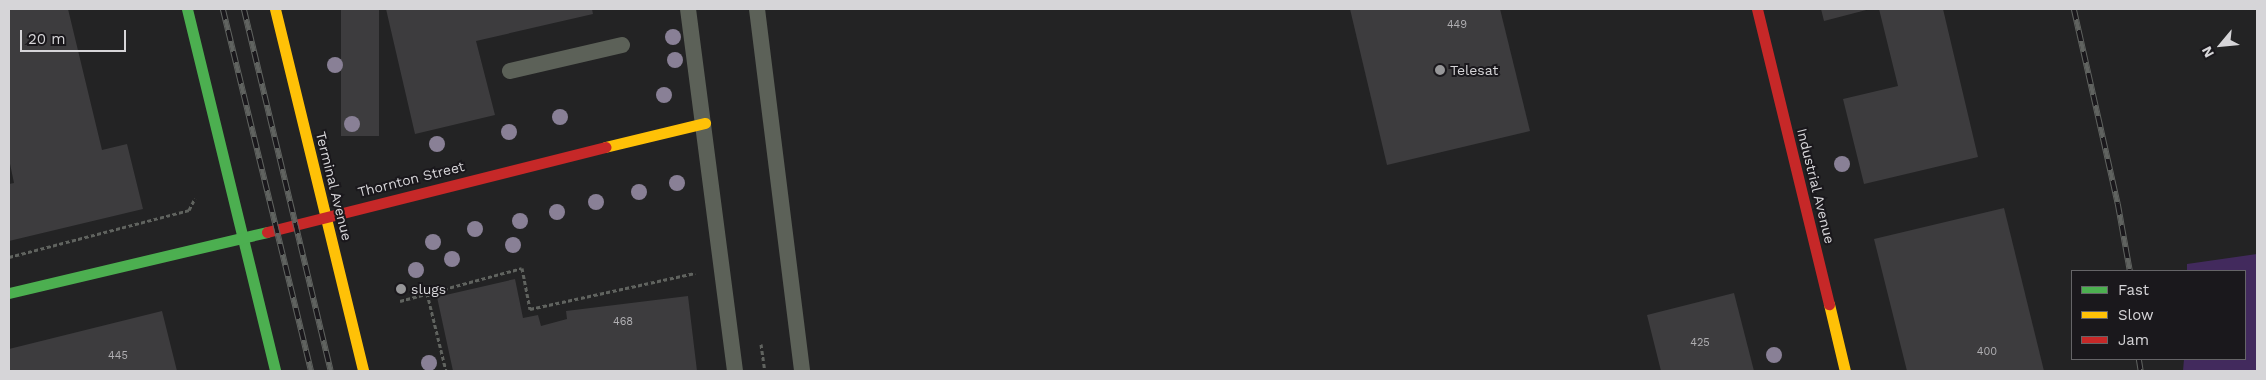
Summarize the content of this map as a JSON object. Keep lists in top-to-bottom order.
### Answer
{
  "streets": {
    "street": ["Thornton Street", "Terminal Avenue", "Industrial Avenue"]
  },
  "crossings": [
    ["Thornton Street", "Terminal Avenue"]
  ],
  "places": ["Telesat", "slugs"],
  "house_numbers": [
    "449",
    "468",
    "425",
    "400",
    "445"
  ],
  "legend": ["Fast", "Slow", "Jam"],
  "scale_bar": "20 m",
  "north": "bottom left"
}
